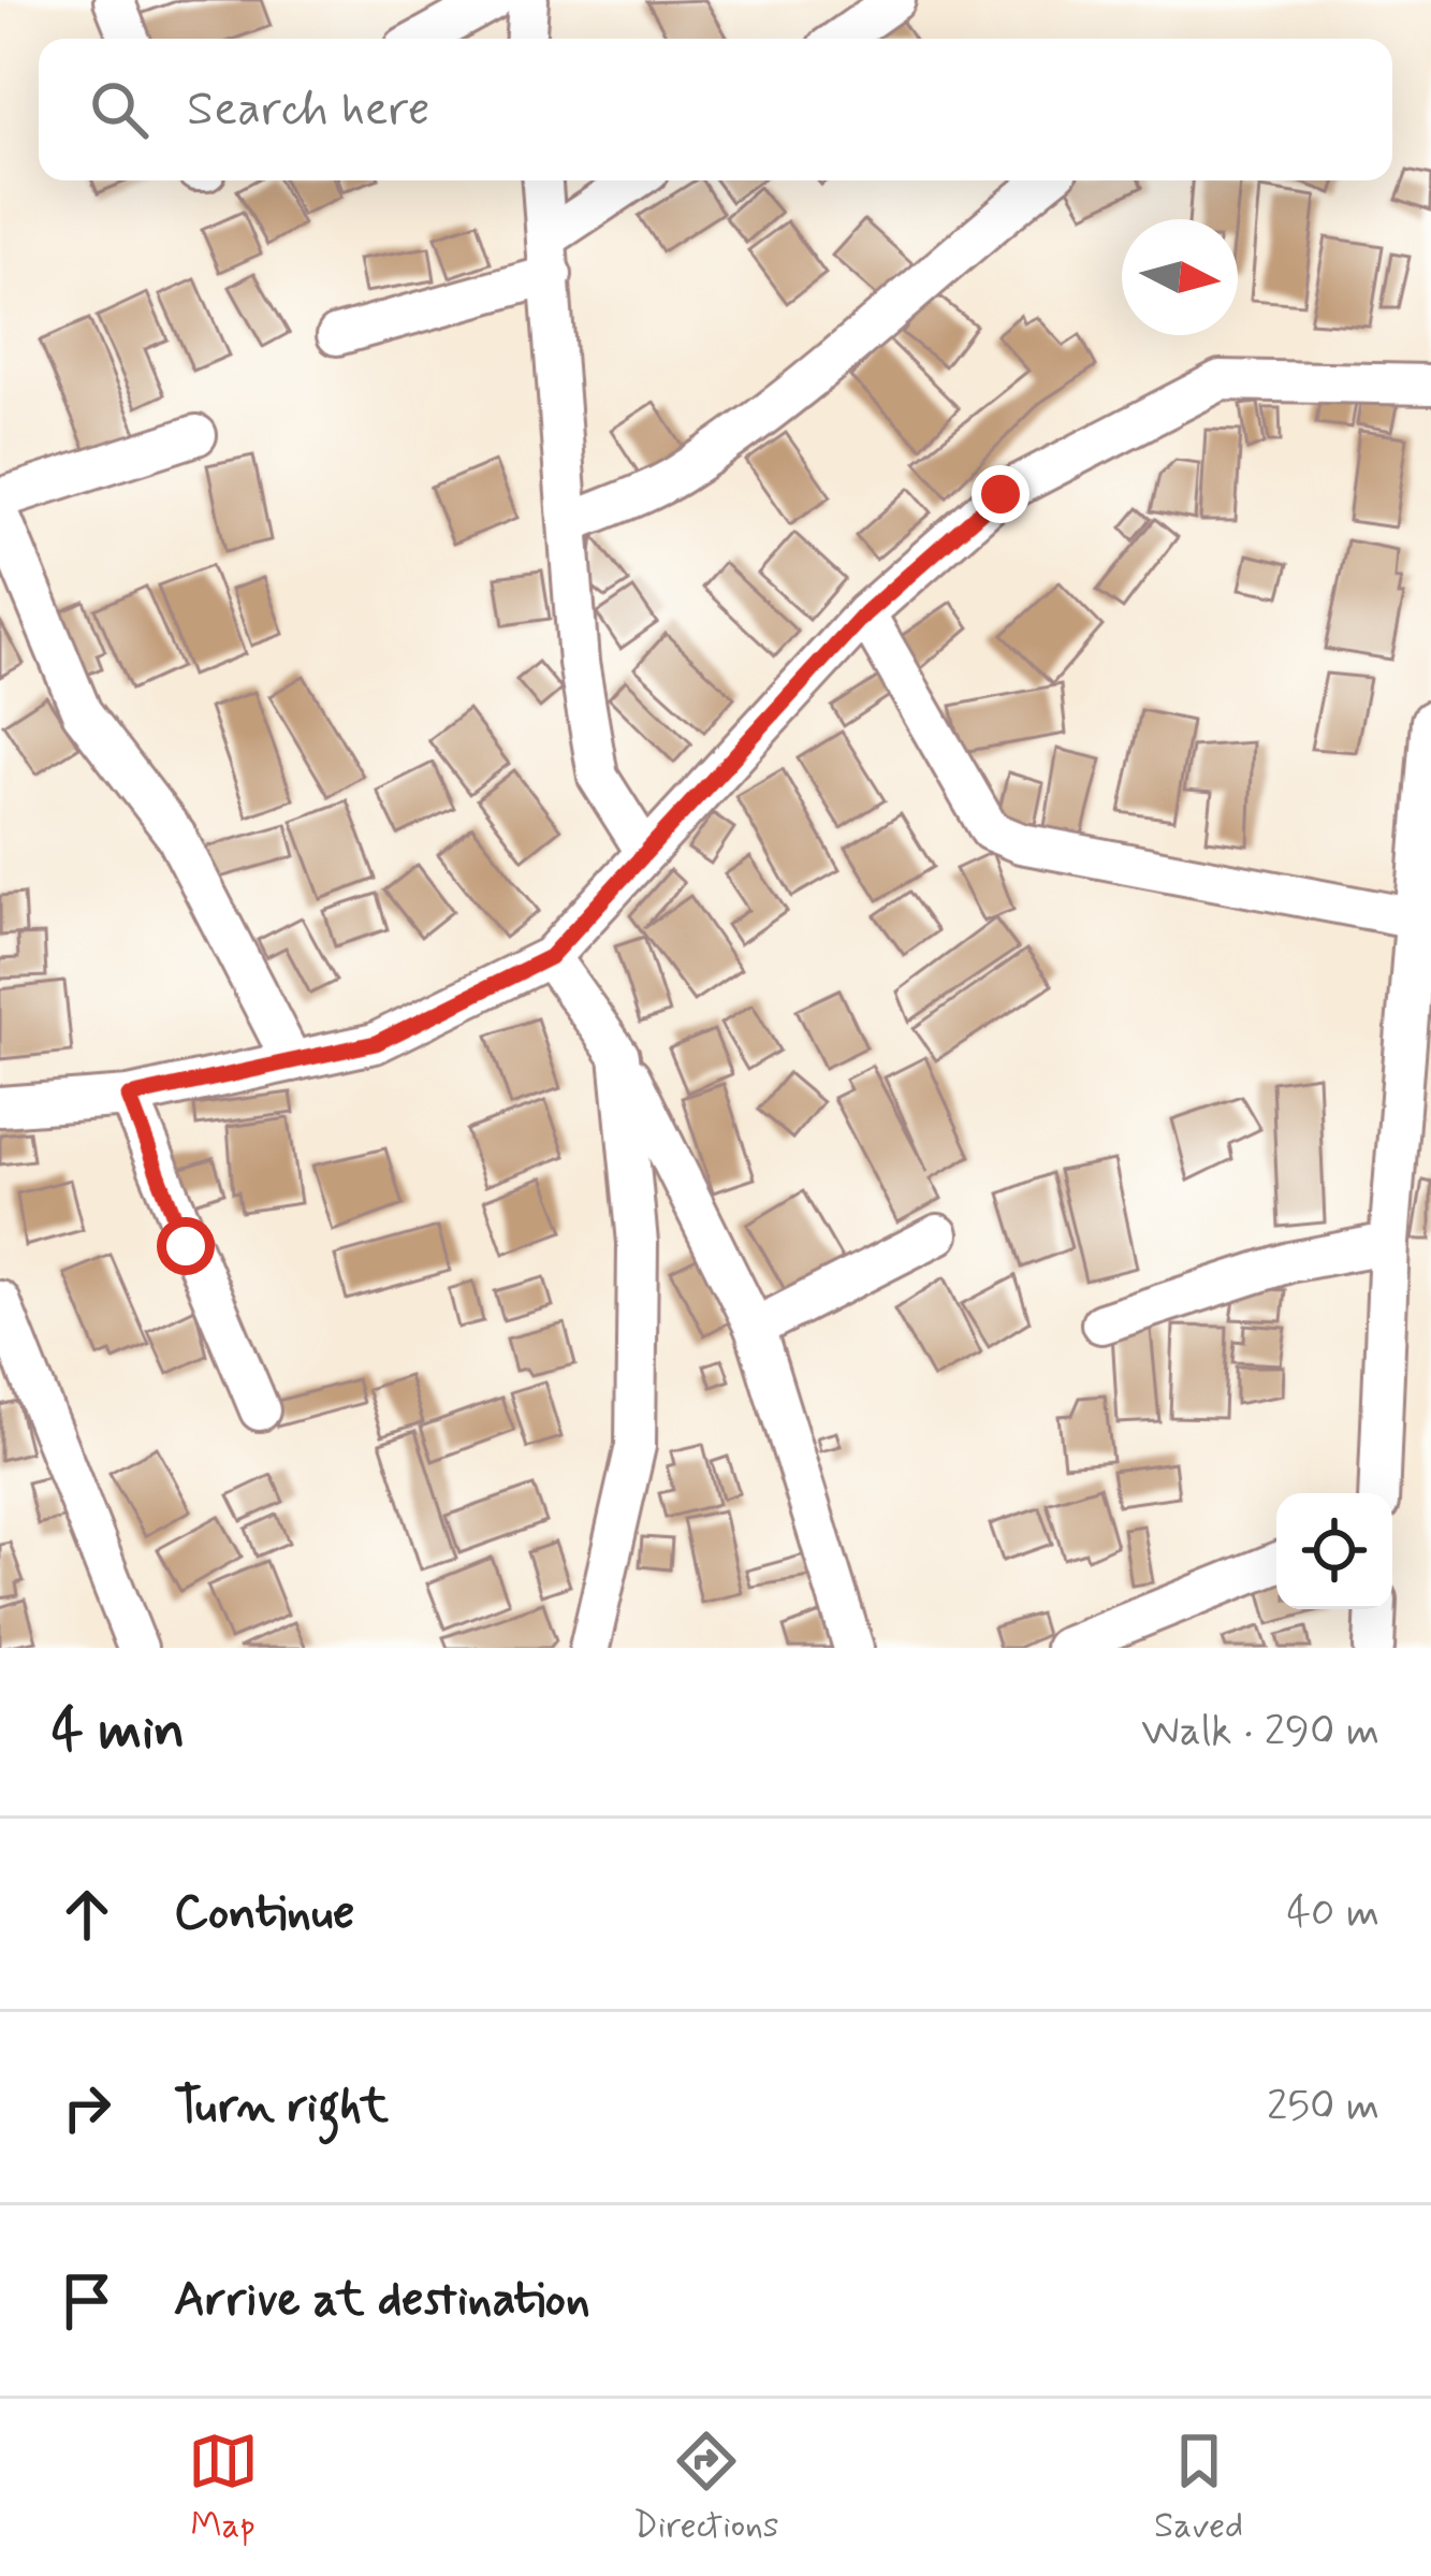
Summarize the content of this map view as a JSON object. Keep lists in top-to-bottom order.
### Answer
{
  "north": "right",
  "page": {
    "search": "Search here",
    "heading": ["4 min", "Walk · 290 m"],
    "list": [
      ["Continue", "40 m"],
      ["Turn right", "250 m"],
      "Arrive at destination"
    ],
    "nav": ["Map", "Directions", "Saved"]
  }
}
